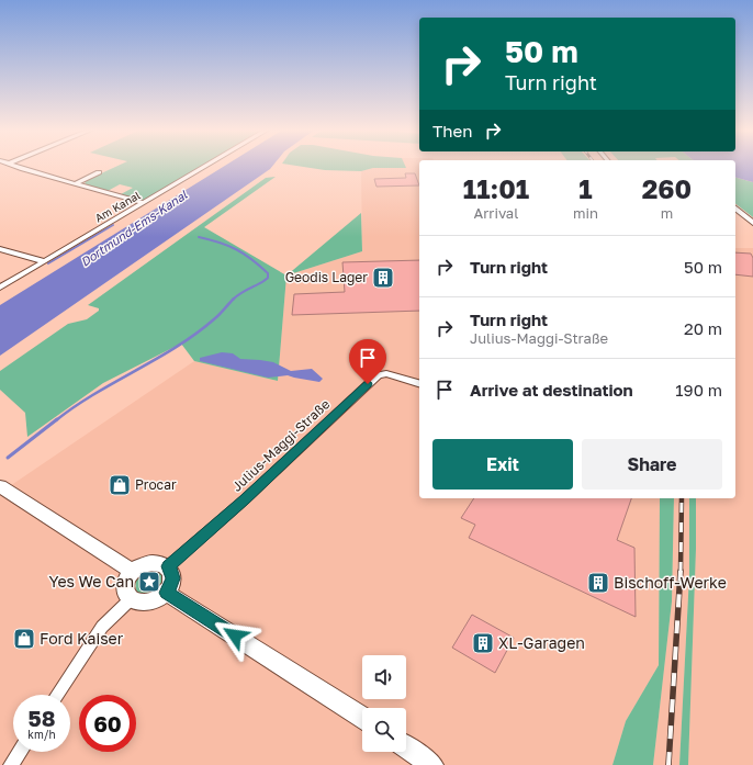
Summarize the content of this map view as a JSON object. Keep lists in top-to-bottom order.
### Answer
{
  "streets": {
    "street": ["Am Kanal", "Julius-Maggi-Straße"]
  },
  "water": ["Dortmund-Ems-Kanal"],
  "places": {
    "building": ["Geodis Lager", "Bischoff-Werke", "XL-Garagen"],
    "shop": ["Procar", "Ford Kaiser"],
    "place": ["Yes We Can"]
  },
  "page": {
    "turn": ["50 m", "Turn right"],
    "then": "Then",
    "eta": [
      "11:01",
      "Arrival",
      "1",
      "min",
      "260",
      "m"
    ],
    "list": [
      {
        "name": "Turn right",
        "value": "50 m"
      },
      {
        "name": "Turn right",
        "note": "Julius-Maggi-Straße",
        "value": "20 m"
      },
      {
        "name": "Arrive at destination",
        "value": "190 m"
      }
    ],
    "buttons": ["Exit", "Share"],
    "speed": "58 km/h",
    "limit": "60"
  }
}
